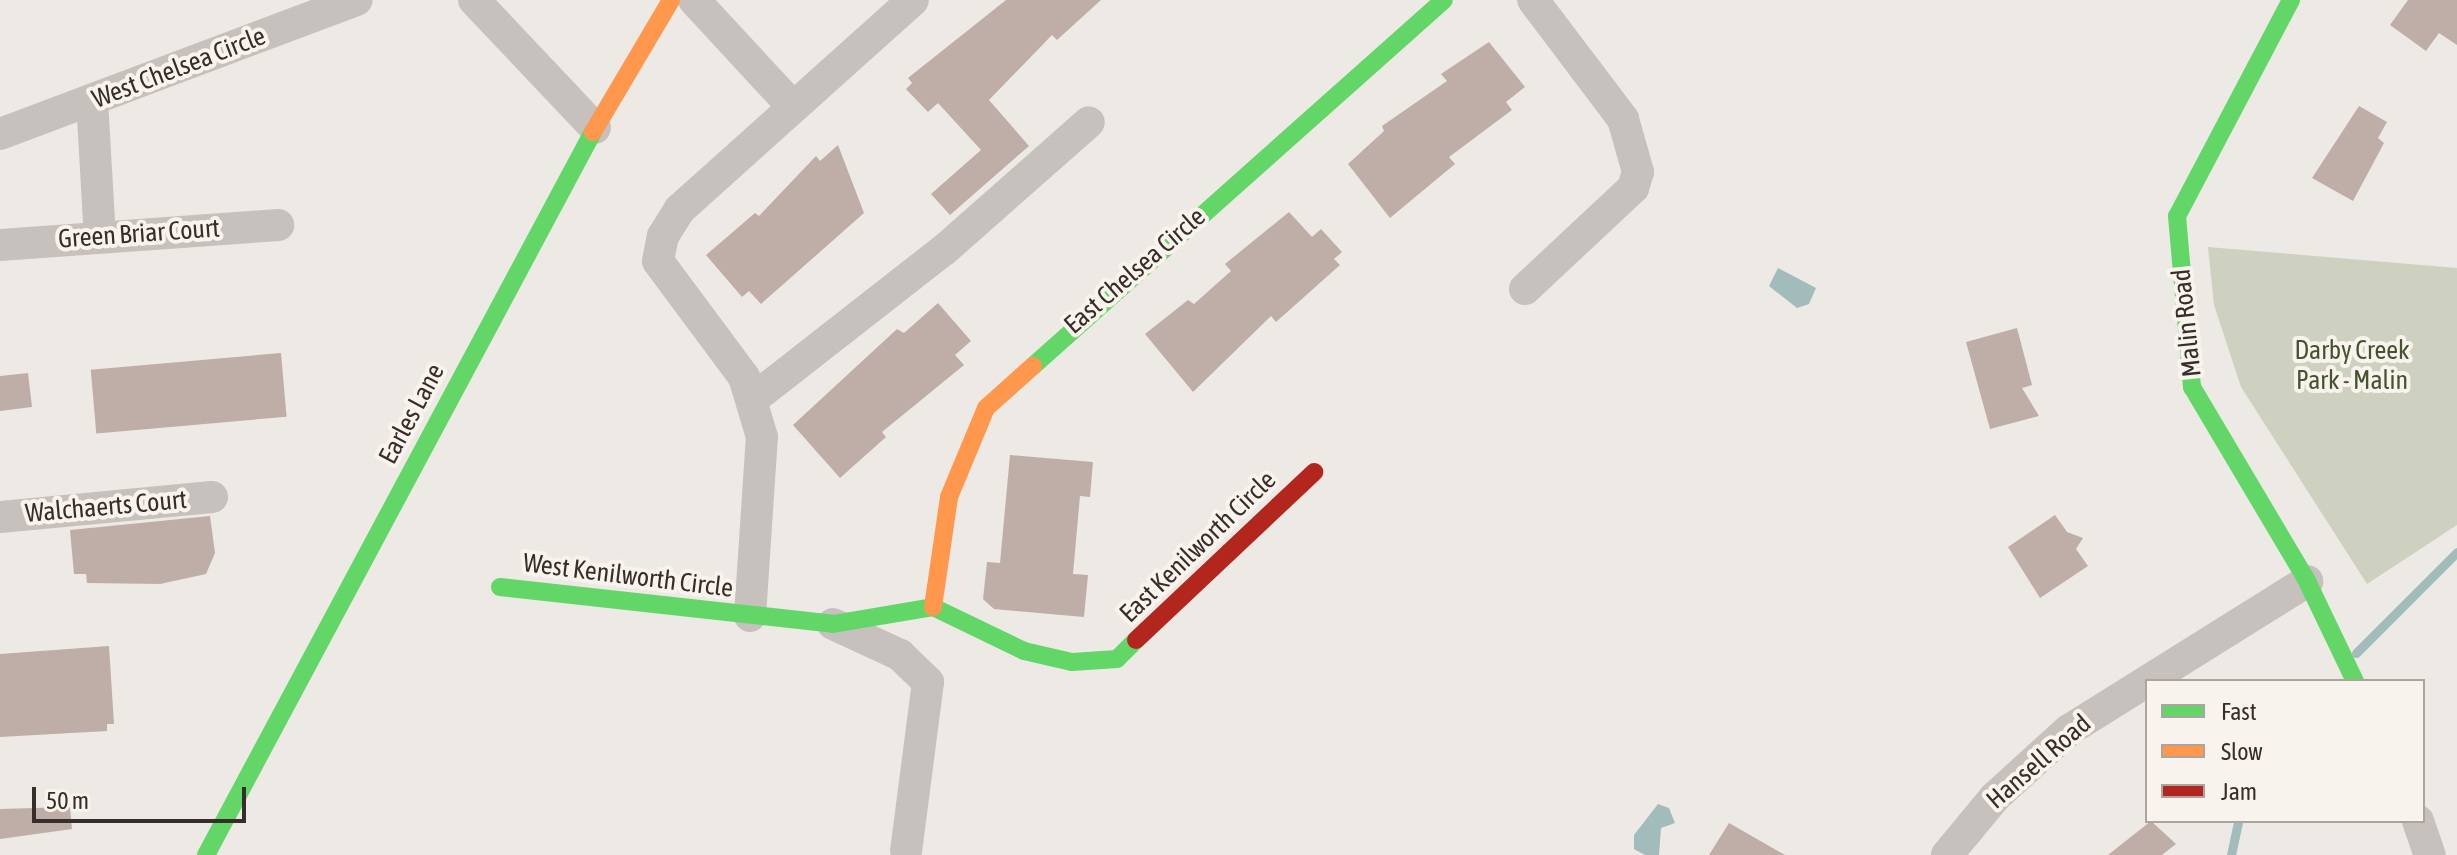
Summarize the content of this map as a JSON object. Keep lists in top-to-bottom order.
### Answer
{
  "streets": {
    "street": [
      "West Chelsea Circle",
      "Green Briar Court",
      "East Chelsea Circle",
      "Malin Road",
      "Earles Lane",
      "Walchaerts Court",
      "East Kenilworth Circle",
      "West Kenilworth Circle",
      "Hansell Road"
    ]
  },
  "crossings": [
    ["East Chelsea Circle", "East Kenilworth Circle"],
    ["Malin Road", "Hansell Road"]
  ],
  "parks": ["Darby Creek Park - Malin"],
  "legend": ["Fast", "Slow", "Jam"],
  "scale_bar": "50 m"
}
